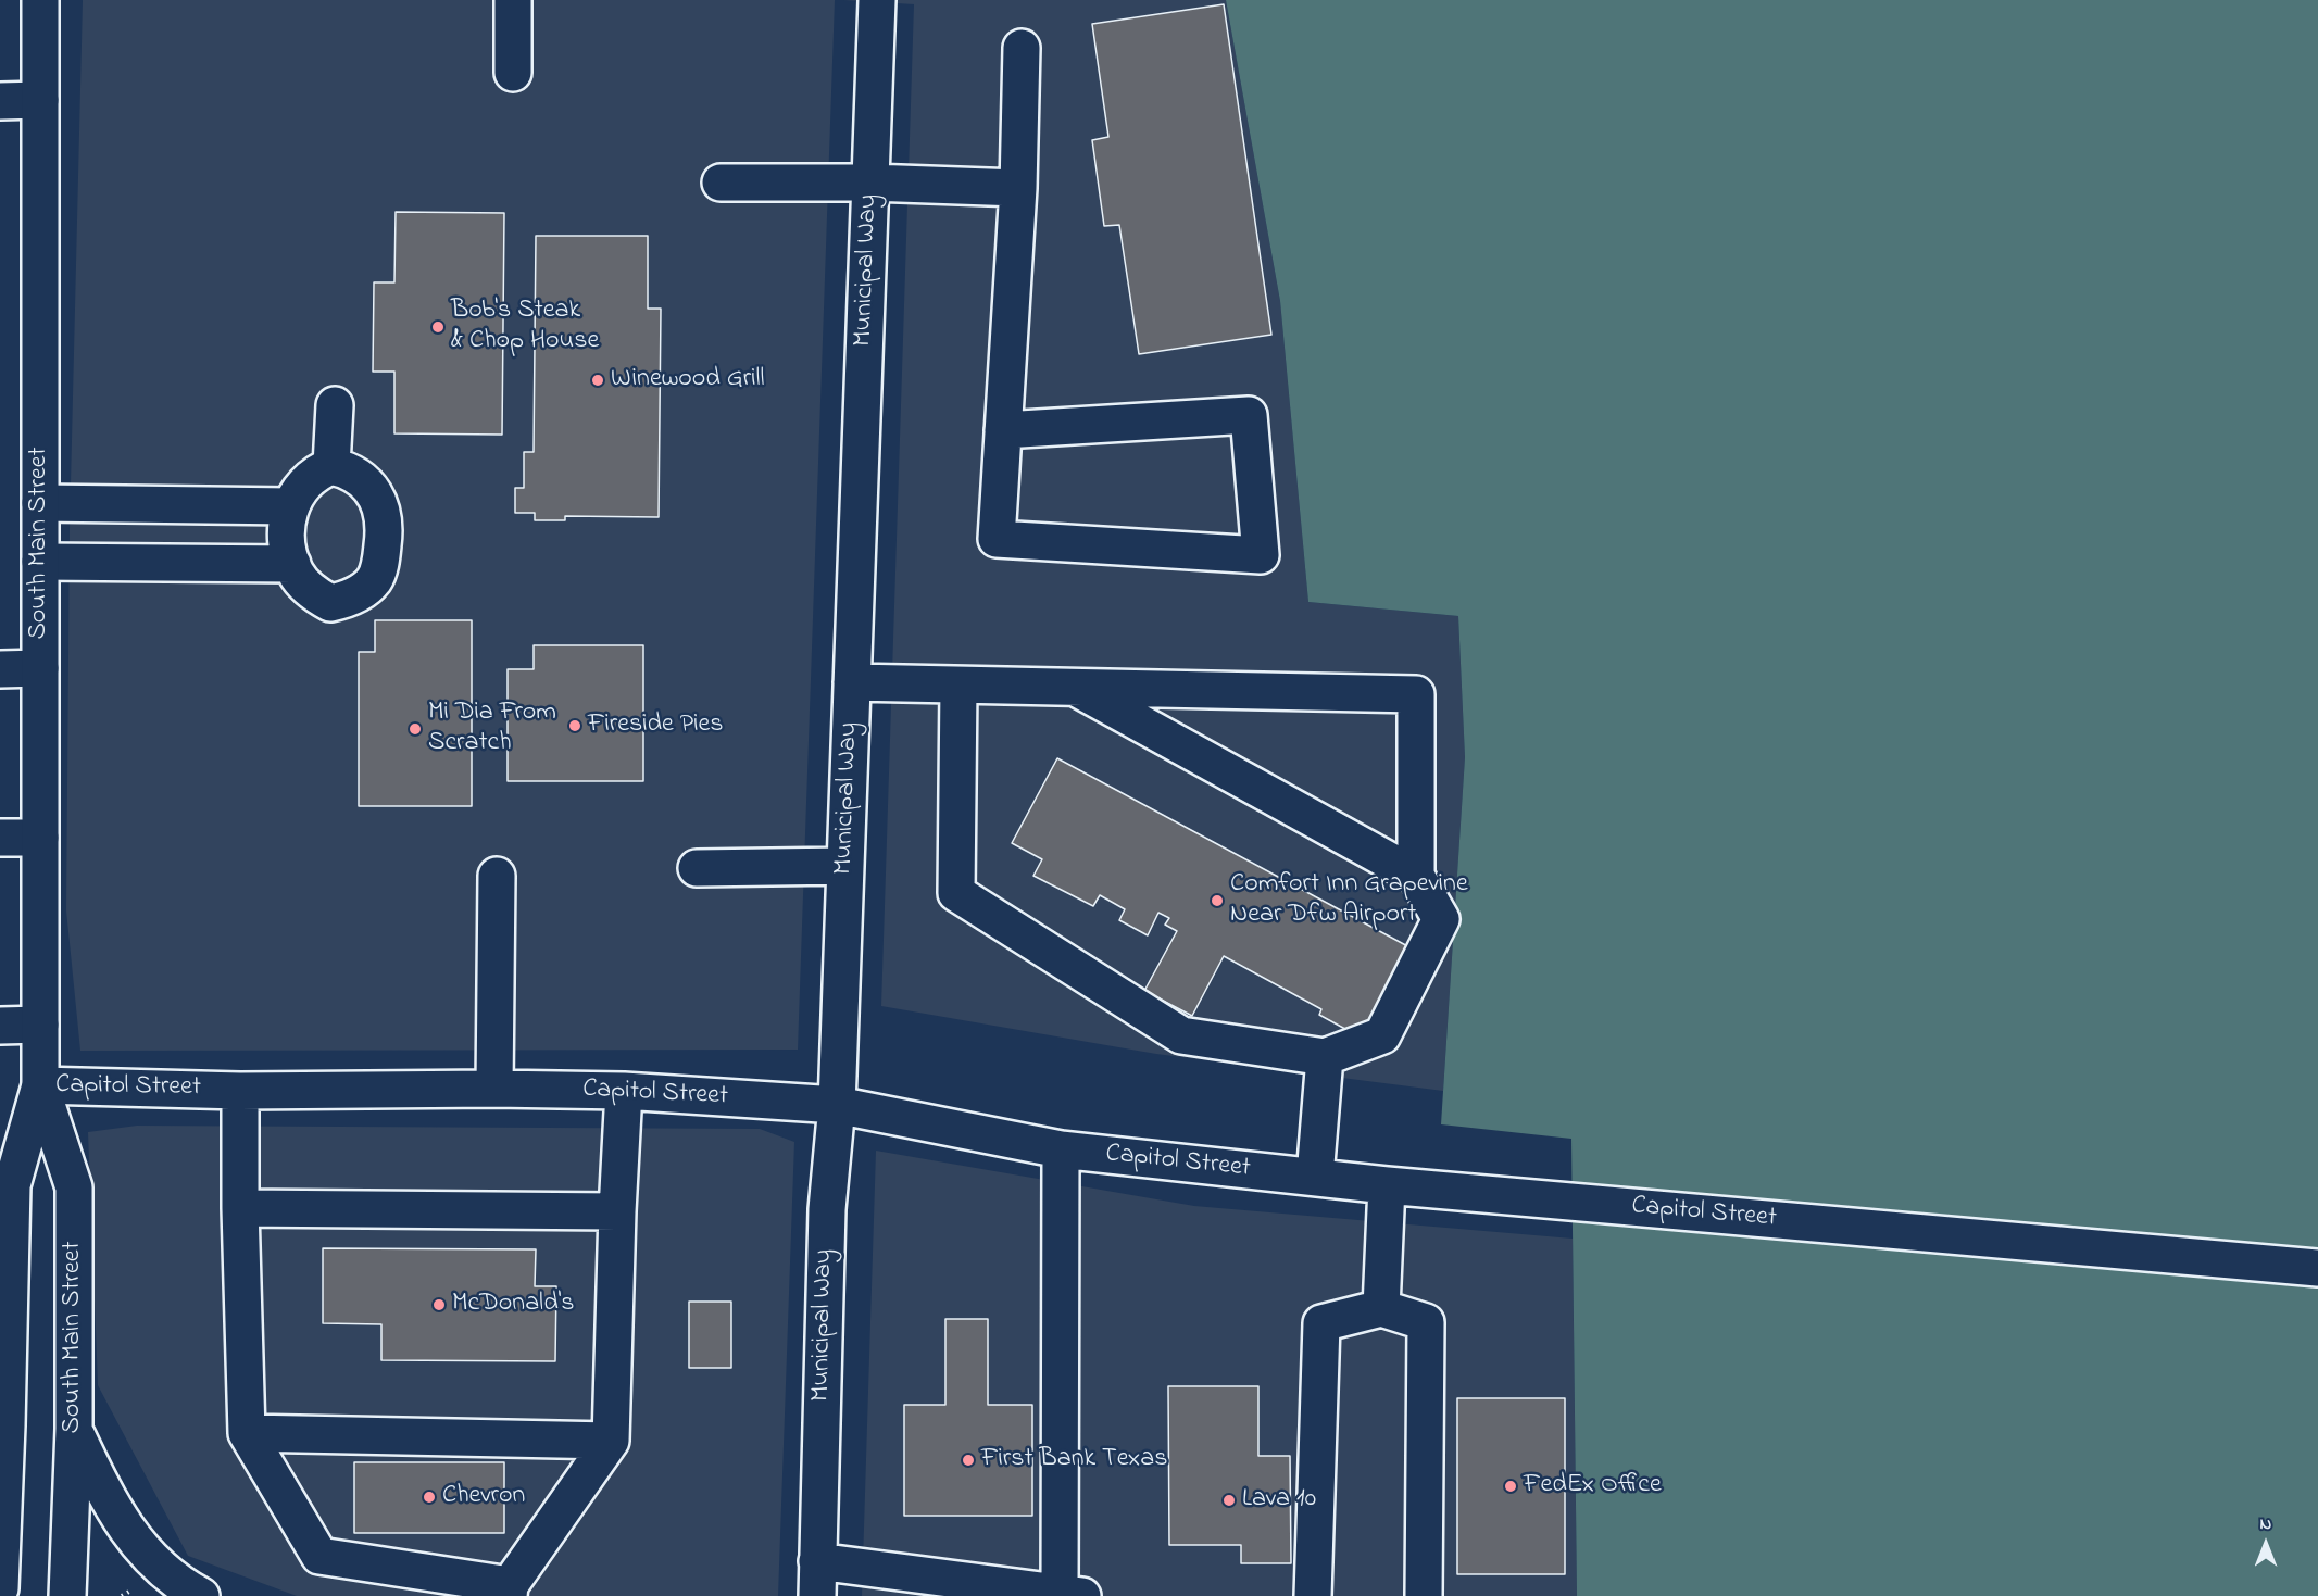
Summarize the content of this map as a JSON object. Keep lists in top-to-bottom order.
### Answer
{
  "streets": {
    "street": ["Municipal Way", "South Main Street", "Capitol Street"]
  },
  "crossings": [
    ["Municipal Way", "Capitol Street"],
    ["South Main Street", "Capitol Street"]
  ],
  "places": [
    "Bob's Steak & Chop House",
    "Winewood Grill",
    "Fireside Pies",
    "Mi Dia From Scratch",
    "Comfort Inn Grapevine Near Dfw Airport",
    "McDonald's",
    "First Bank Texas",
    "FedEx Office",
    "Chevron",
    "Lava 10"
  ],
  "north": "top"
}
